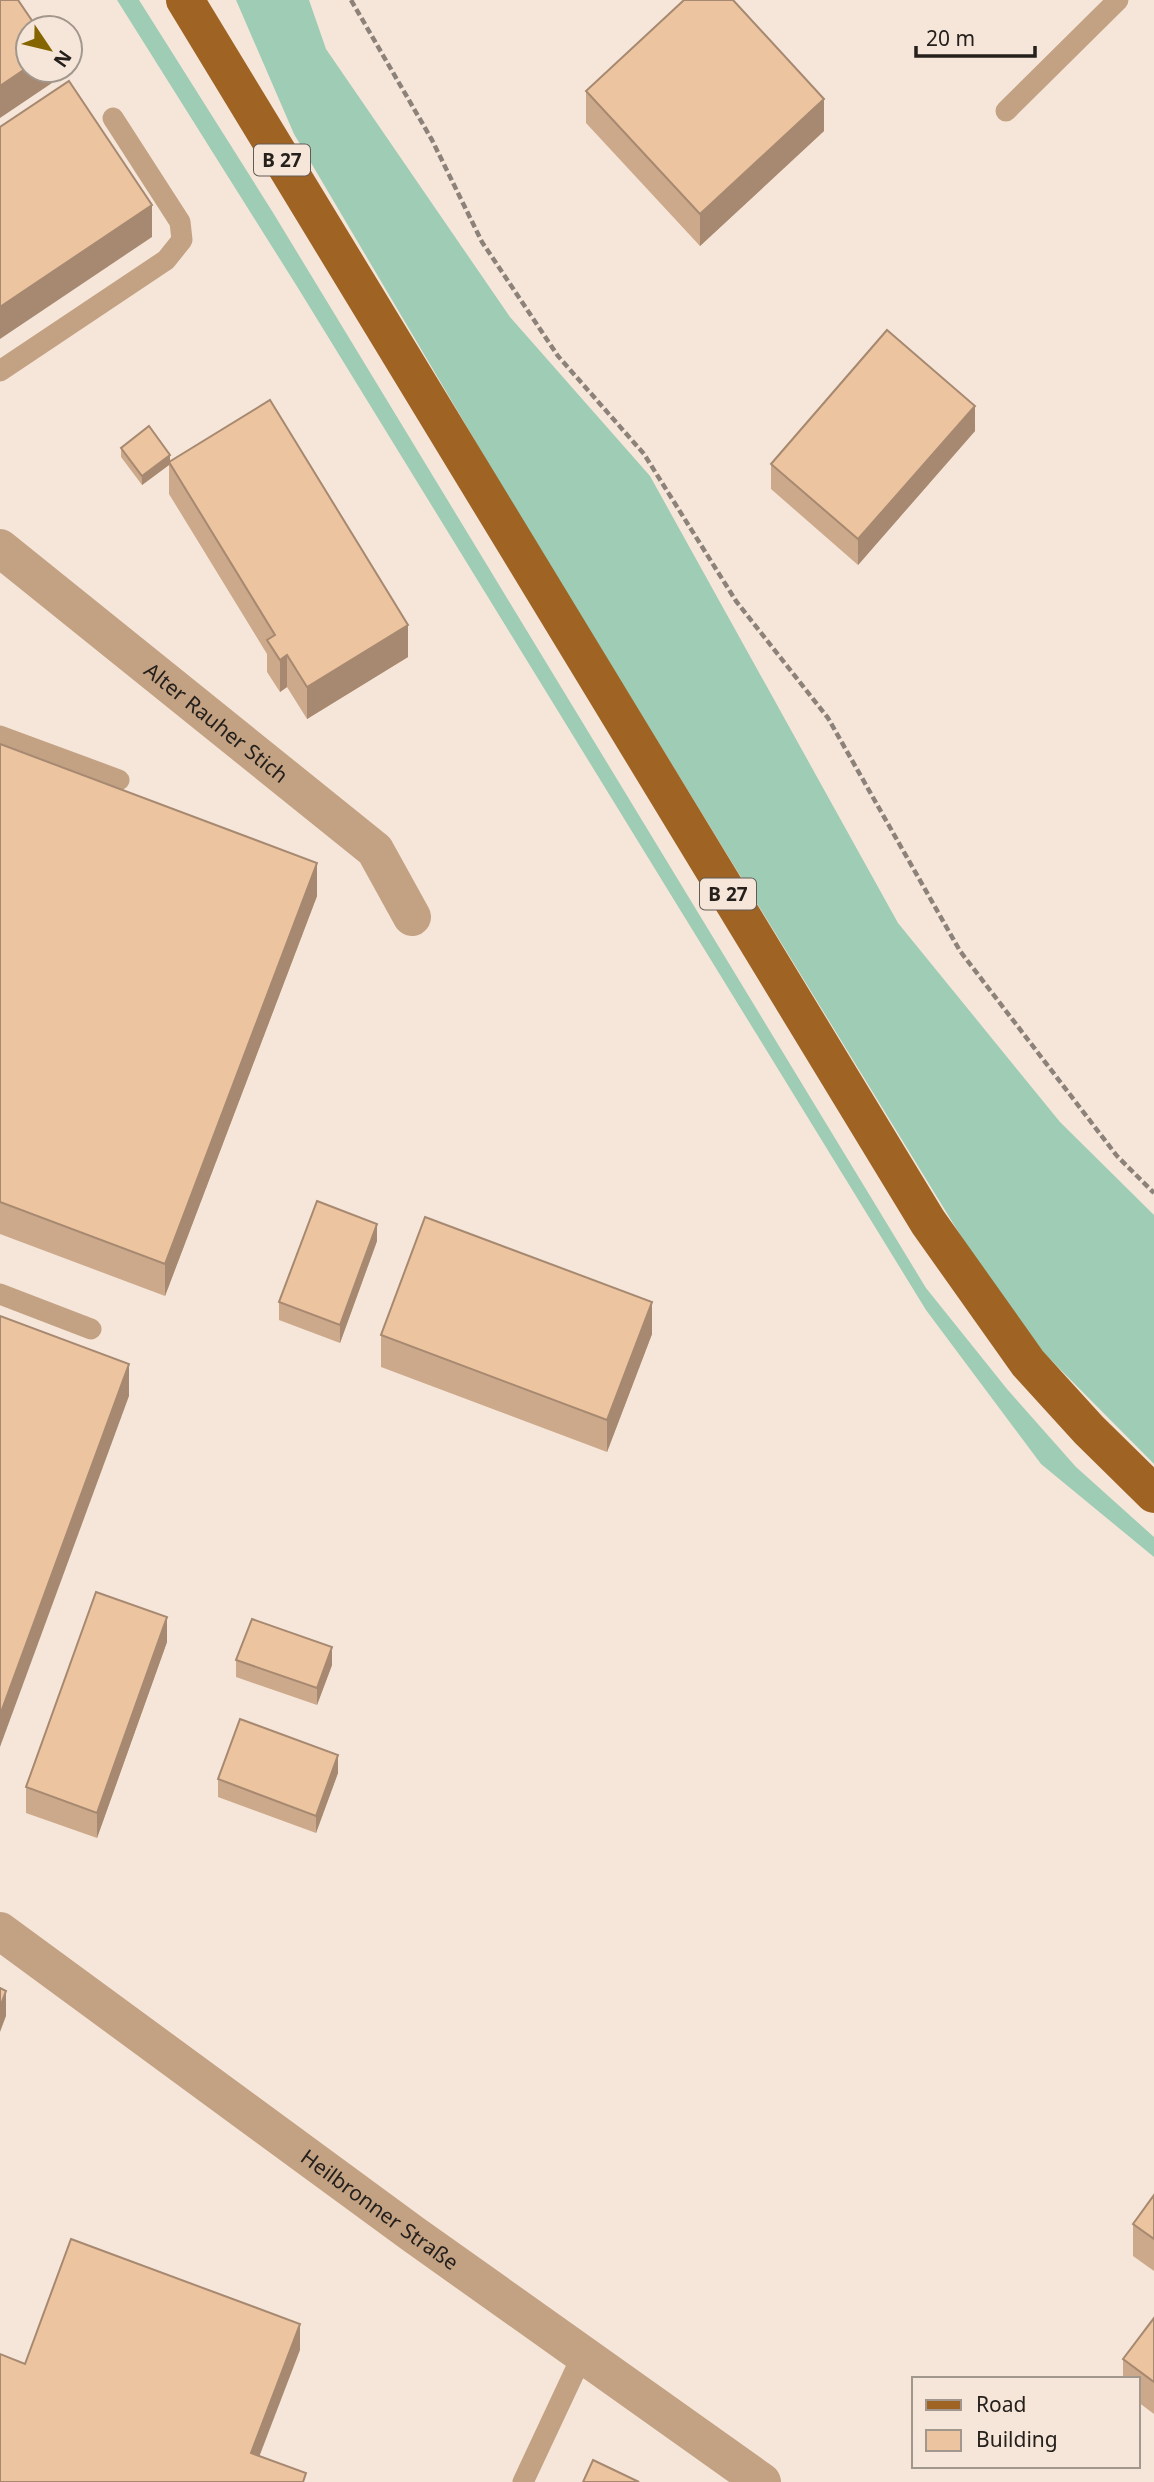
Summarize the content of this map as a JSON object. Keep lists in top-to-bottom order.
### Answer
{
  "streets": {
    "main road": ["B 27"],
    "street": ["Alter Rauher Stich", "Heilbronner Straße"]
  },
  "legend": ["Road", "Building"],
  "scale_bar": "20 m",
  "north": "bottom right"
}
